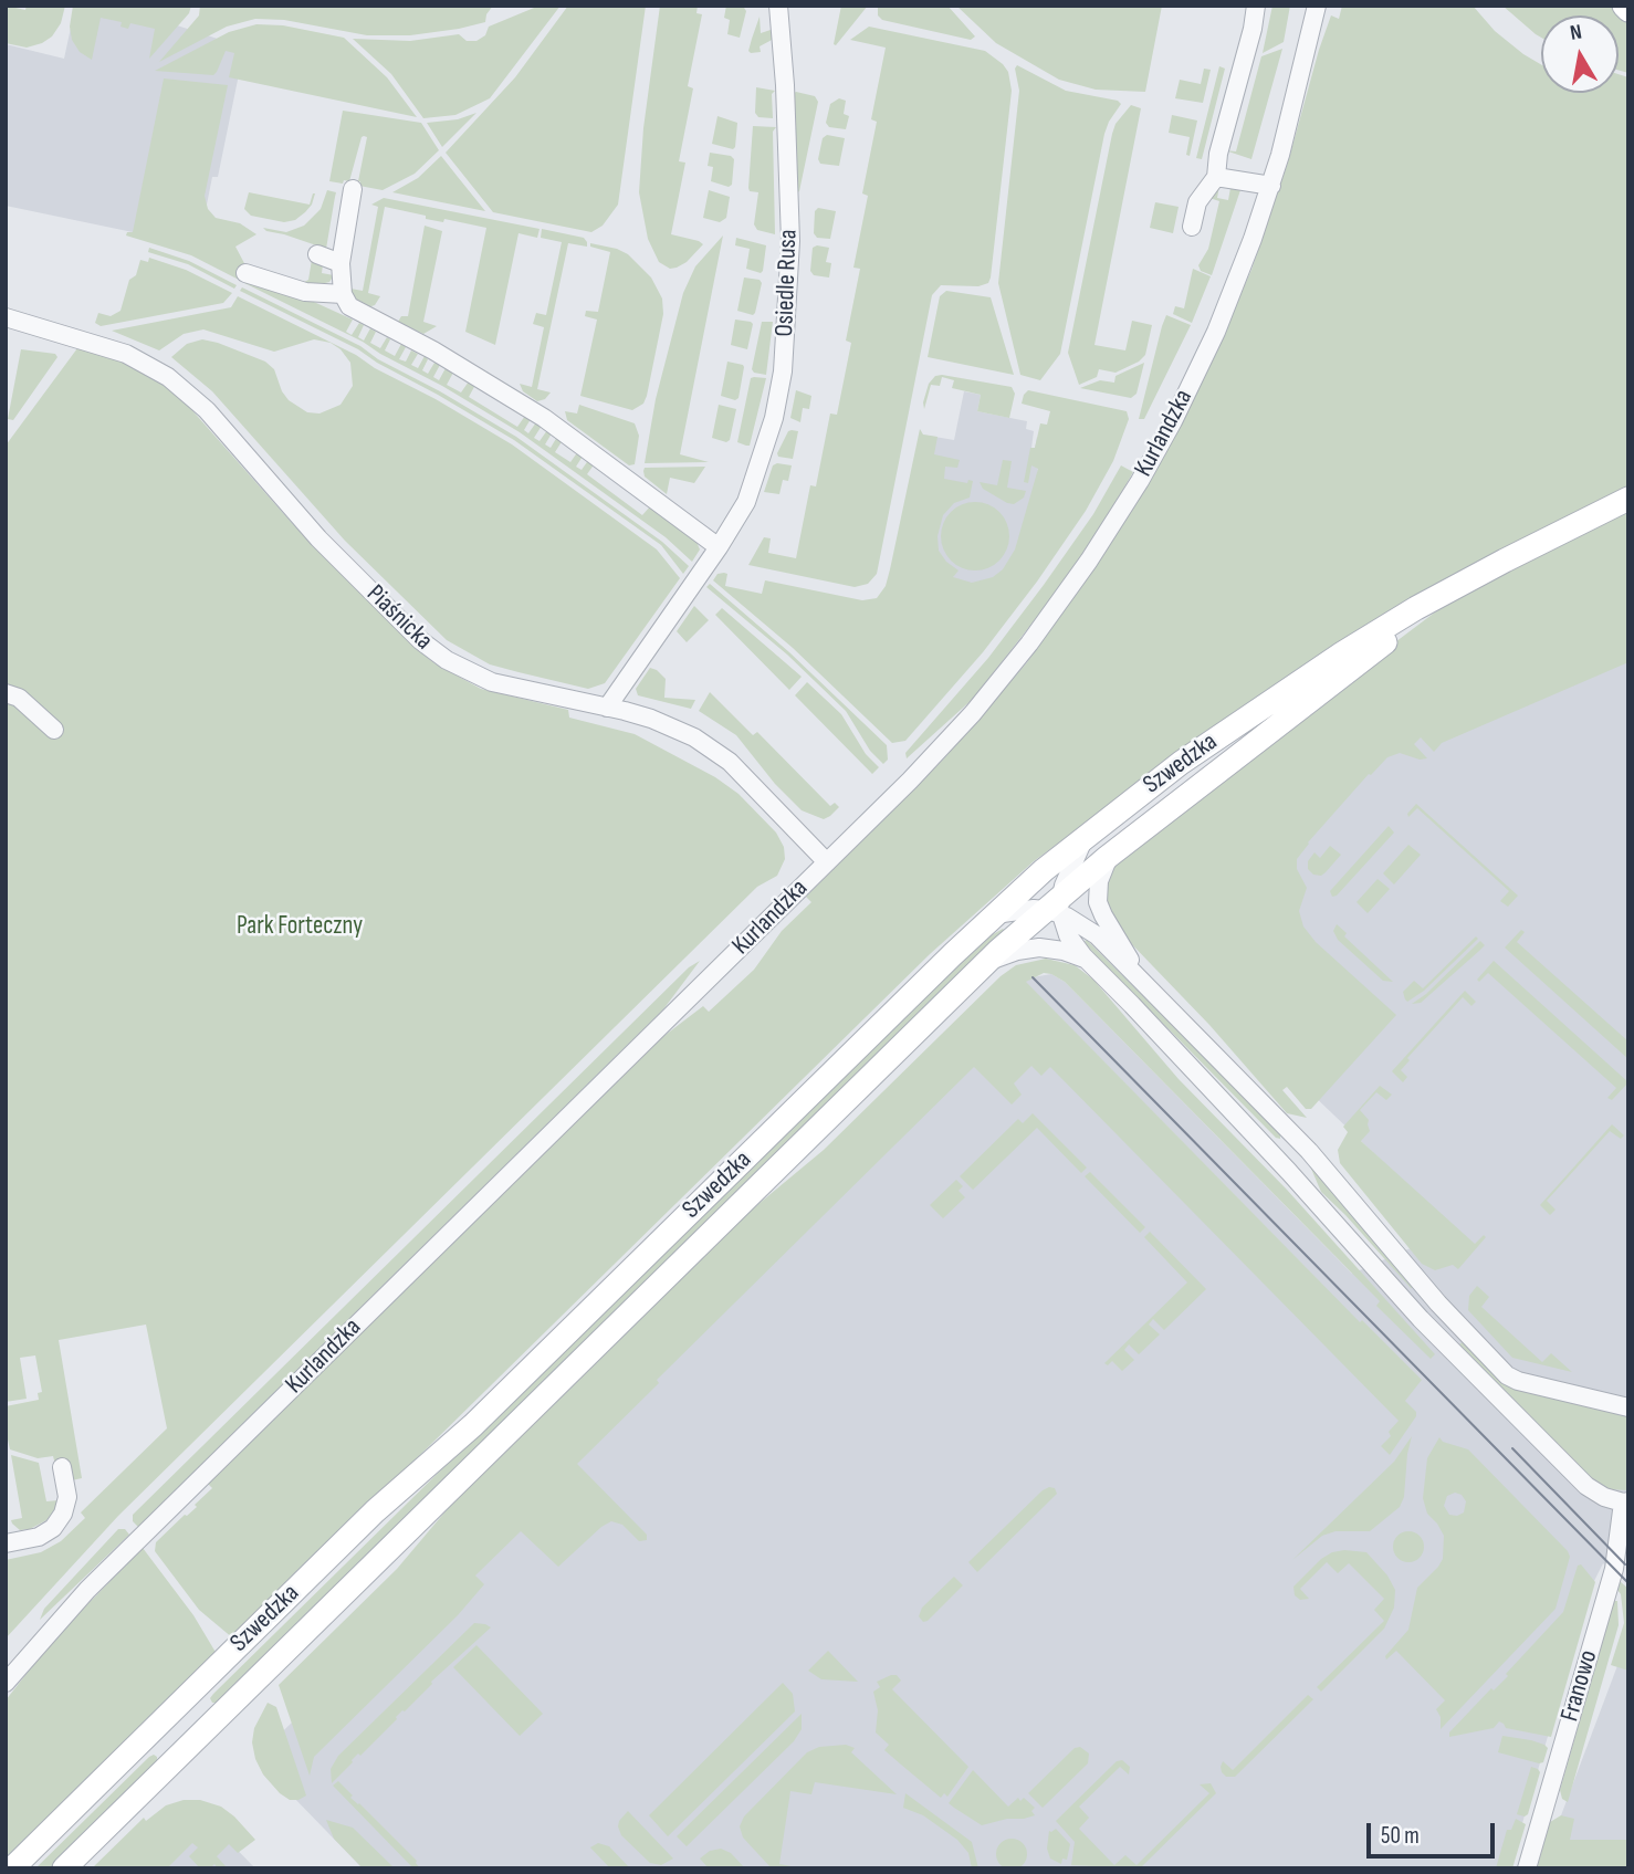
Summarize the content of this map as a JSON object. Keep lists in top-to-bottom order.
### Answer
{
  "streets": {
    "street": [
      "Osiedle Rusa",
      "Kurlandzka",
      "Piaśnicka",
      "Szwedzka",
      "Franowo"
    ]
  },
  "crossings": [
    ["Osiedle Rusa", "Piaśnicka"],
    ["Kurlandzka", "Piaśnicka"]
  ],
  "parks": ["Park Forteczny"],
  "scale_bar": "50 m",
  "north": "top"
}
